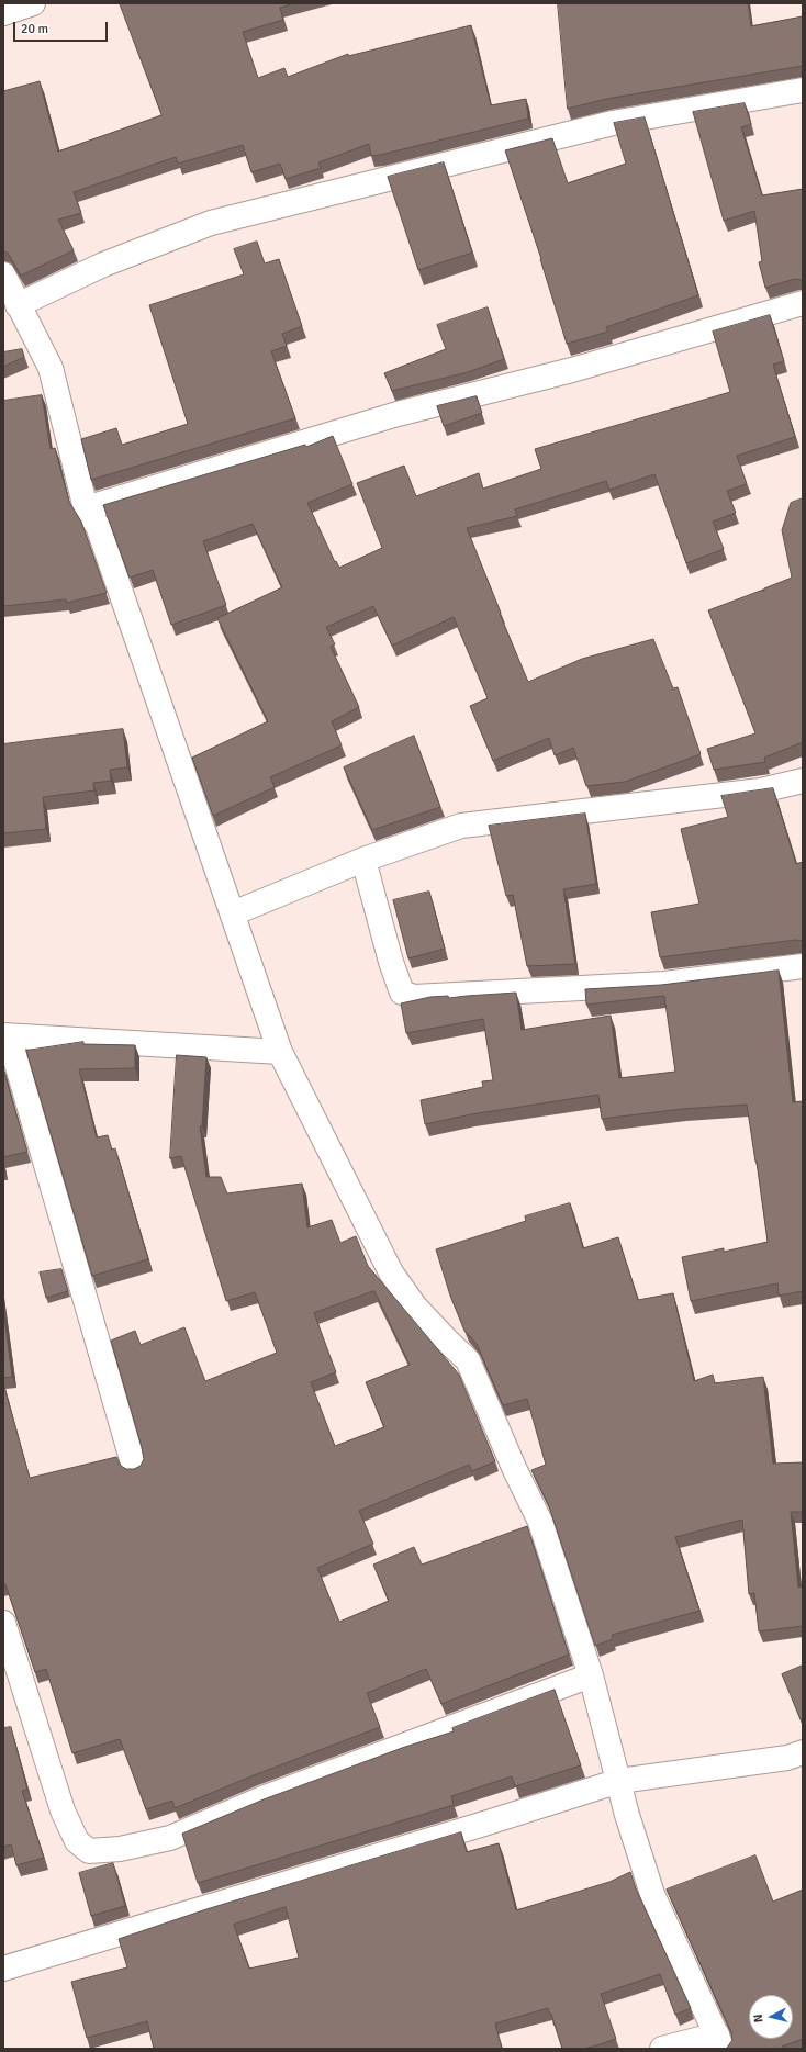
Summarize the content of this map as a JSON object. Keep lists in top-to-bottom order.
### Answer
{
  "scale_bar": "20 m",
  "north": "left"
}
